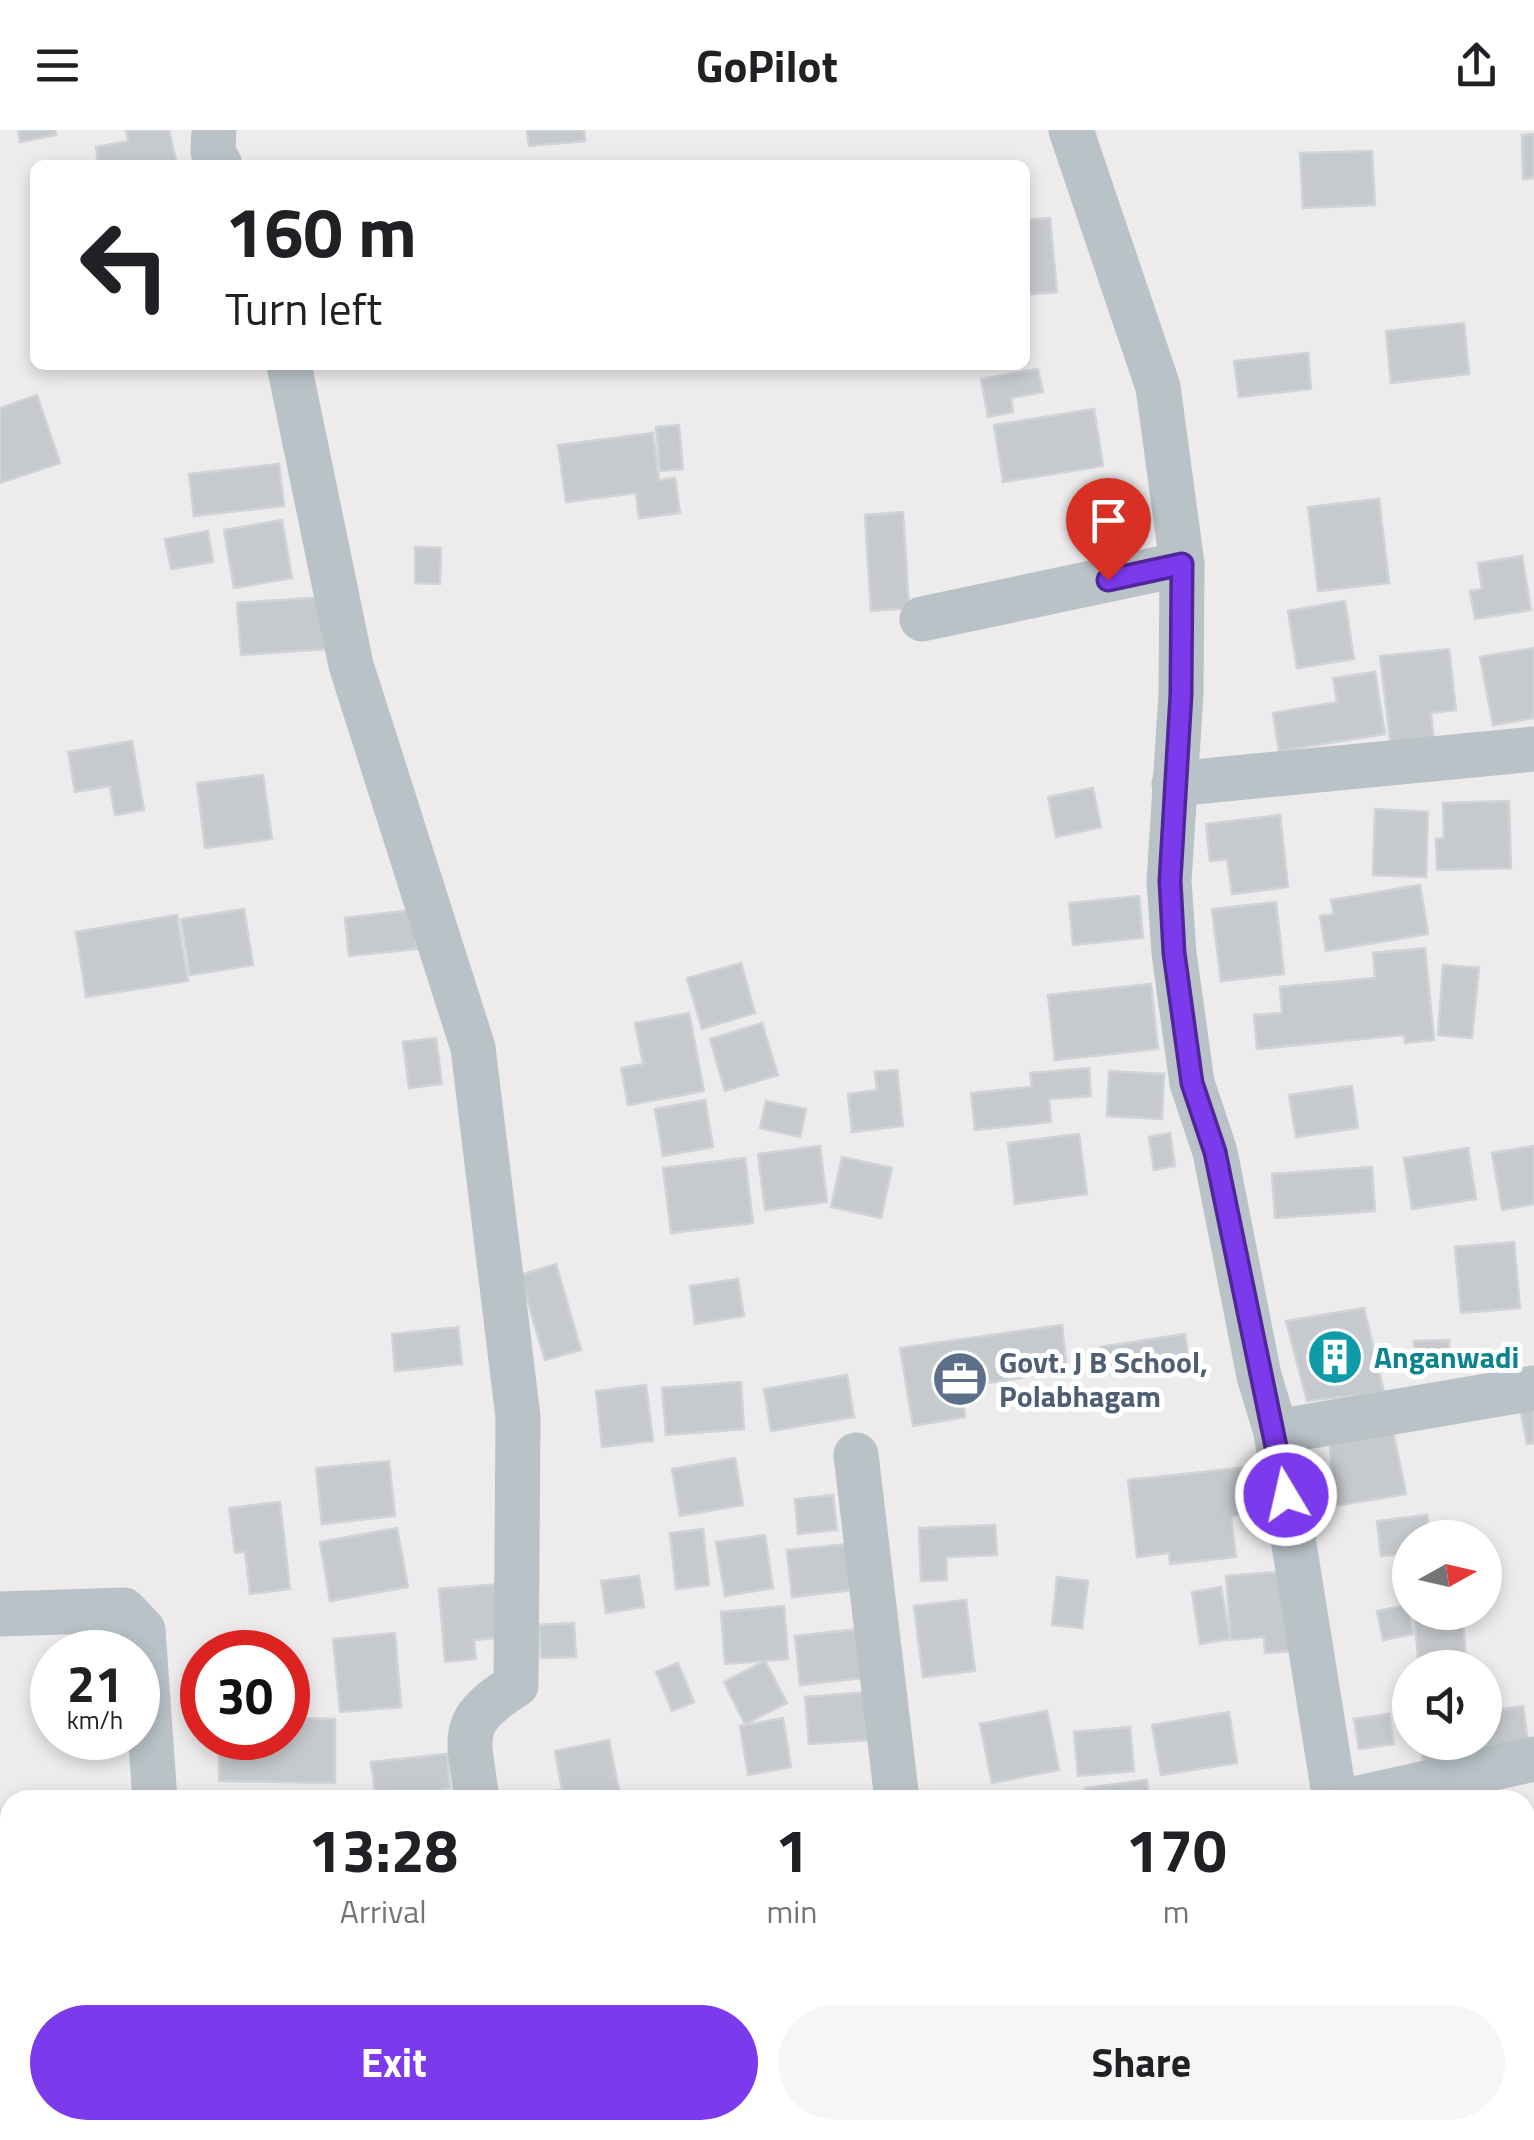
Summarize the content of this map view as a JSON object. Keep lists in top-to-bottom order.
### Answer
{
  "places": {
    "building": ["Anganwadi"],
    "office": ["Govt. J B School, Polabhagam"]
  },
  "north": "right",
  "page": {
    "header": "GoPilot",
    "turn": ["160 m", "Turn left"],
    "speed": "21 km/h",
    "limit": "30",
    "eta": [
      "13:28",
      "Arrival",
      "1",
      "min",
      "170",
      "m"
    ],
    "buttons": ["Exit", "Share"]
  }
}
